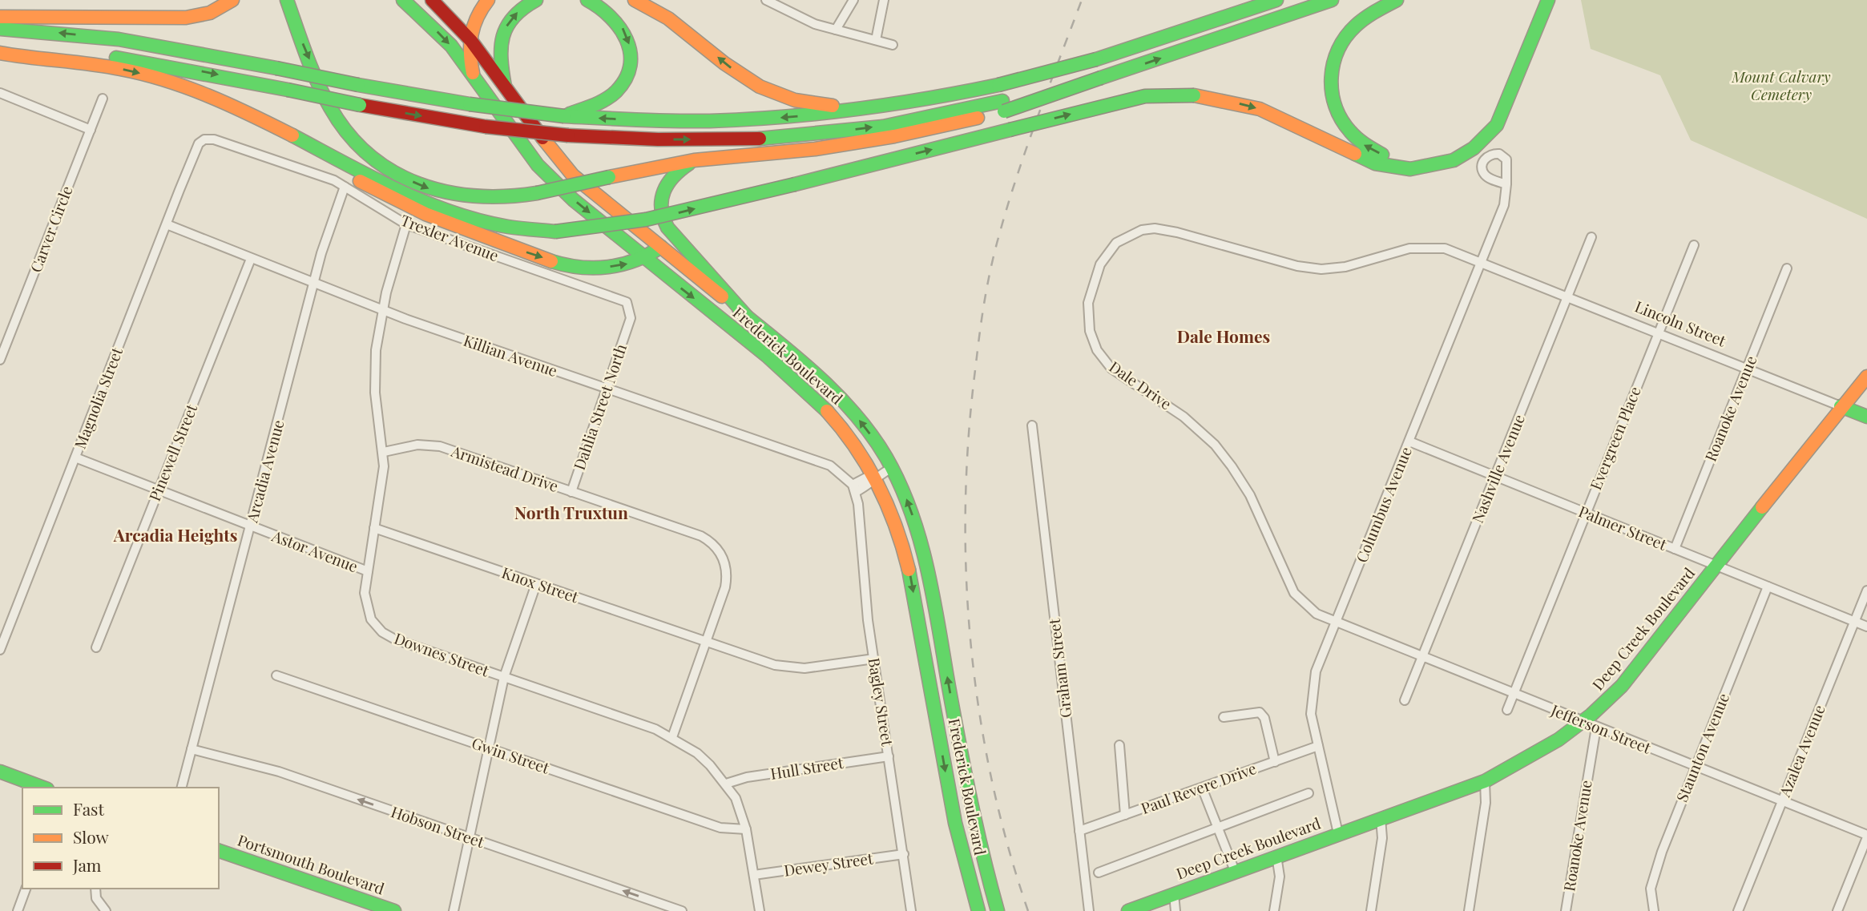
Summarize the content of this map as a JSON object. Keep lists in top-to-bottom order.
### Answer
{
  "streets": {
    "main road": [
      "Lincoln Street",
      "Frederick Boulevard",
      "Deep Creek Boulevard",
      "Portsmouth Boulevard"
    ],
    "street": [
      "Carver Circle",
      "Trexler Avenue",
      "Killian Avenue",
      "Dale Drive",
      "Magnolia Street",
      "Dahlia Street North",
      "Roanoke Avenue",
      "Evergreen Place",
      "Pinewell Street",
      "Armistead Drive",
      "Nashville Avenue",
      "Arcadia Avenue",
      "Columbus Avenue",
      "Palmer Street",
      "Astor Avenue",
      "Knox Street",
      "Downes Street",
      "Graham Street",
      "Bagley Street",
      "Jefferson Street",
      "Staunton Avenue",
      "Azalea Avenue",
      "Gwin Street",
      "Hull Street",
      "Paul Revere Drive",
      "Hobson Street",
      "Dewey Street"
    ]
  },
  "crossings": [
    ["Trexler Avenue", "Magnolia Street"],
    ["Trexler Avenue", "Dahlia Street North"],
    ["Trexler Avenue", "Arcadia Avenue"],
    ["Trexler Avenue", "Downes Street"],
    ["Lincoln Street", "Dale Drive"],
    ["Lincoln Street", "Roanoke Avenue"],
    ["Lincoln Street", "Evergreen Place"],
    ["Lincoln Street", "Nashville Avenue"],
    ["Lincoln Street", "Columbus Avenue"],
    ["Lincoln Street", "Deep Creek Boulevard"],
    ["Killian Avenue", "Magnolia Street"],
    ["Killian Avenue", "Dahlia Street North"],
    ["Killian Avenue", "Pinewell Street"],
    ["Killian Avenue", "Arcadia Avenue"],
    ["Killian Avenue", "Downes Street"],
    ["Killian Avenue", "Bagley Street"],
    ["Dale Drive", "Columbus Avenue"],
    ["Dale Drive", "Jefferson Street"],
    ["Magnolia Street", "Astor Avenue"],
    ["Dahlia Street North", "Armistead Drive"],
    ["Roanoke Avenue", "Palmer Street"],
    ["Roanoke Avenue", "Deep Creek Boulevard"],
    ["Roanoke Avenue", "Jefferson Street"],
    ["Evergreen Place", "Palmer Street"],
    ["Evergreen Place", "Jefferson Street"],
    ["Pinewell Street", "Astor Avenue"],
    ["Armistead Drive", "Knox Street"],
    ["Armistead Drive", "Downes Street"],
    ["Nashville Avenue", "Palmer Street"],
    ["Nashville Avenue", "Jefferson Street"],
    ["Arcadia Avenue", "Astor Avenue"],
    ["Arcadia Avenue", "Hobson Street"],
    ["Columbus Avenue", "Palmer Street"],
    ["Columbus Avenue", "Deep Creek Boulevard"],
    ["Columbus Avenue", "Jefferson Street"],
    ["Columbus Avenue", "Paul Revere Drive"],
    ["Palmer Street", "Deep Creek Boulevard"],
    ["Palmer Street", "Staunton Avenue"],
    ["Palmer Street", "Azalea Avenue"],
    ["Astor Avenue", "Downes Street"],
    ["Knox Street", "Downes Street"],
    ["Deep Creek Boulevard", "Jefferson Street"],
    ["Downes Street", "Gwin Street"],
    ["Downes Street", "Hull Street"],
    ["Downes Street", "Dewey Street"],
    ["Graham Street", "Paul Revere Drive"],
    ["Bagley Street", "Hull Street"],
    ["Bagley Street", "Dewey Street"],
    ["Jefferson Street", "Staunton Avenue"],
    ["Jefferson Street", "Azalea Avenue"]
  ],
  "one_way": ["Hobson Street"],
  "districts": ["Dale Homes", "North Truxtun", "Arcadia Heights"],
  "parks": ["Mount Calvary Cemetery"],
  "legend": ["Fast", "Slow", "Jam"]
}
